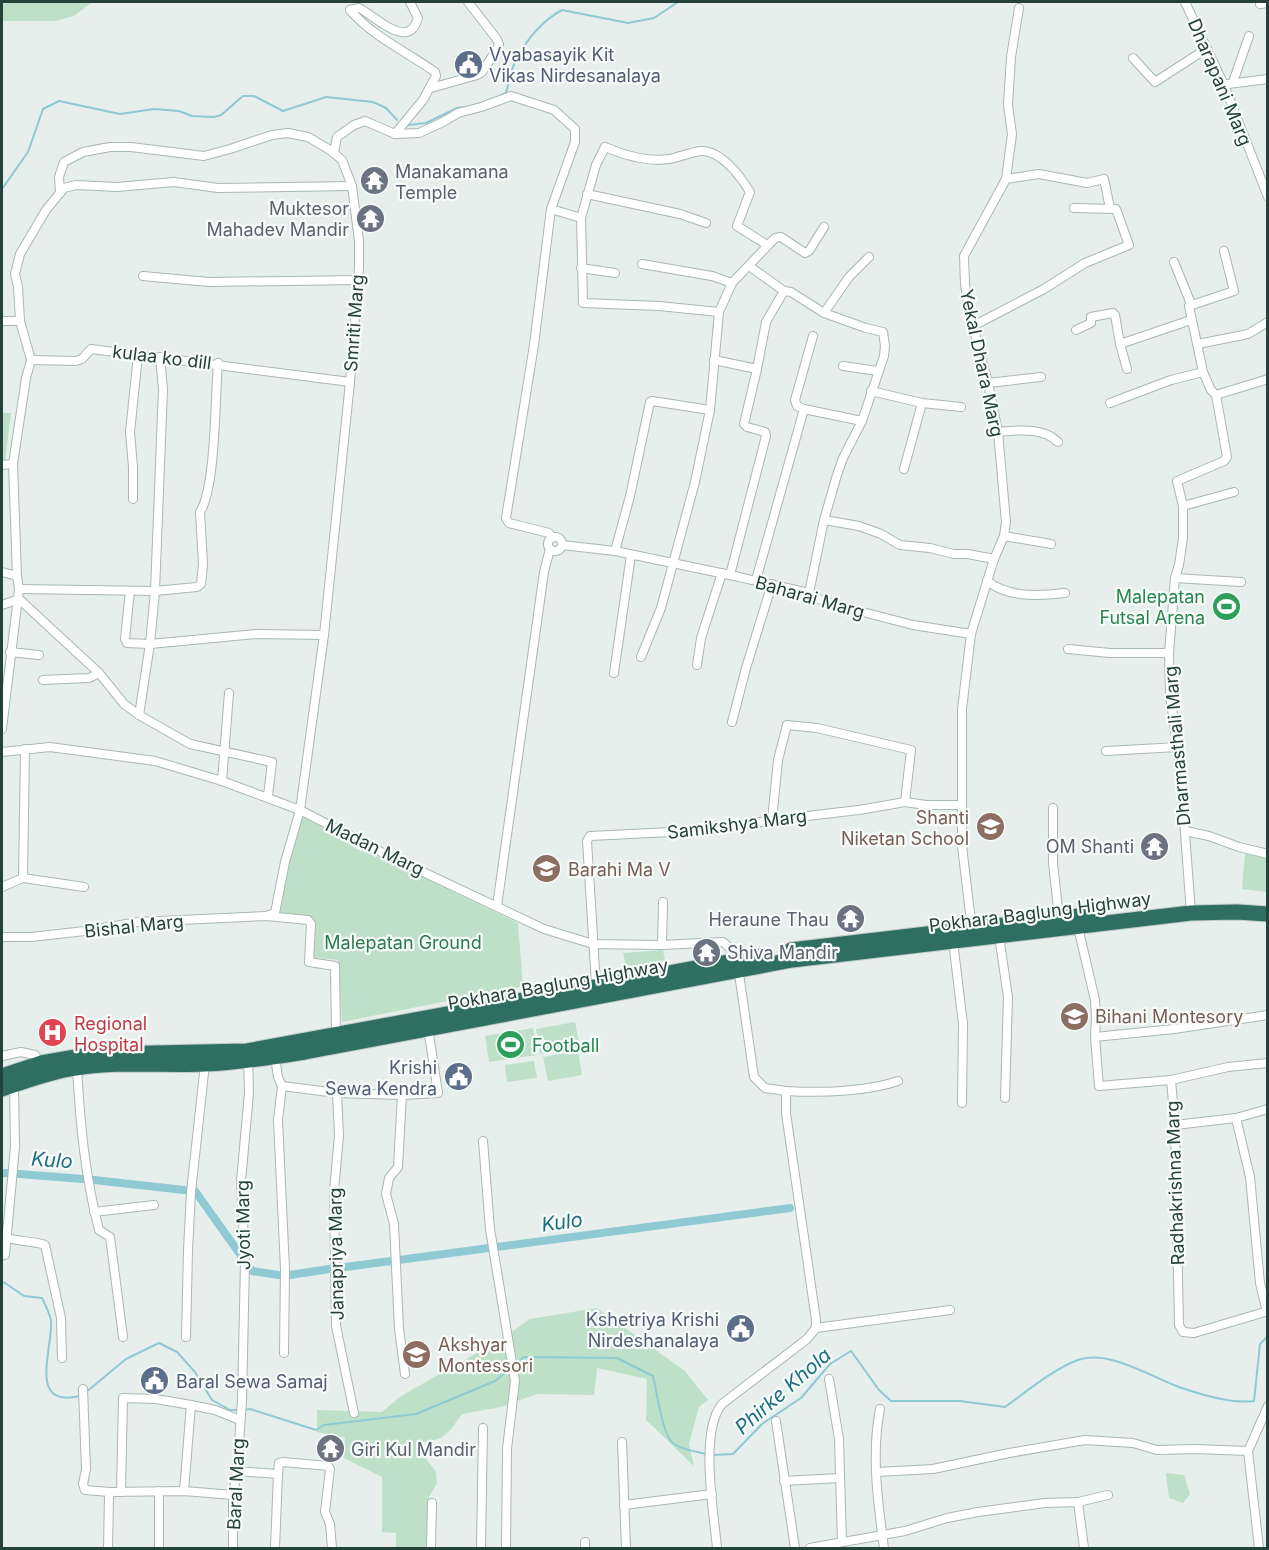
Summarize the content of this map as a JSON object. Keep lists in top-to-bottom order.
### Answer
{
  "streets": {
    "highway": ["Pokhara Baglung Highway"],
    "street": [
      "Dharapani Marg",
      "Smriti Marg",
      "kulaa ko dill",
      "Yekal Dhara Marg",
      "Baharai Marg",
      "Dharmasthali Marg",
      "Samikshya Marg",
      "Madan Marg",
      "Bishal Marg",
      "Radhakrishna Marg",
      "Jyoti Marg",
      "Janapriya Marg",
      "Baral Marg"
    ]
  },
  "crossings": [
    ["Smriti Marg", "kulaa ko dill"],
    ["Smriti Marg", "Madan Marg"],
    ["Smriti Marg", "Bishal Marg"],
    ["Yekal Dhara Marg", "Baharai Marg"],
    ["Yekal Dhara Marg", "Samikshya Marg"],
    ["Yekal Dhara Marg", "Pokhara Baglung Highway"],
    ["Dharmasthali Marg", "Pokhara Baglung Highway"],
    ["Samikshya Marg", "Madan Marg"],
    ["Samikshya Marg", "Pokhara Baglung Highway"],
    ["Madan Marg", "Pokhara Baglung Highway"],
    ["Pokhara Baglung Highway", "Bishal Marg"],
    ["Pokhara Baglung Highway", "Radhakrishna Marg"],
    ["Pokhara Baglung Highway", "Jyoti Marg"],
    ["Jyoti Marg", "Baral Marg"]
  ],
  "water": ["Kulo", "Phirke Khola"],
  "parks": ["Malepatan Ground"],
  "places": {
    "public building": [
      "Vyabasayik Kit Vikas Nirdesanalaya",
      "Krishi Sewa Kendra",
      "Kshetriya Krishi Nirdeshanalaya",
      "Baral Sewa Samaj"
    ],
    "temple": [
      "Manakamana Temple",
      "Muktesor Mahadev Mandir",
      "OM Shanti",
      "Heraune Thau",
      "Shiva Mandir",
      "Giri Kul Mandir"
    ],
    "sports": ["Malepatan Futsal Arena", "Football"],
    "school or university": [
      "Shanti Niketan School",
      "Barahi Ma V",
      "Bihani Montesory",
      "Akshyar Montessori"
    ],
    "hospital": ["Regional Hospital"]
  }
}
